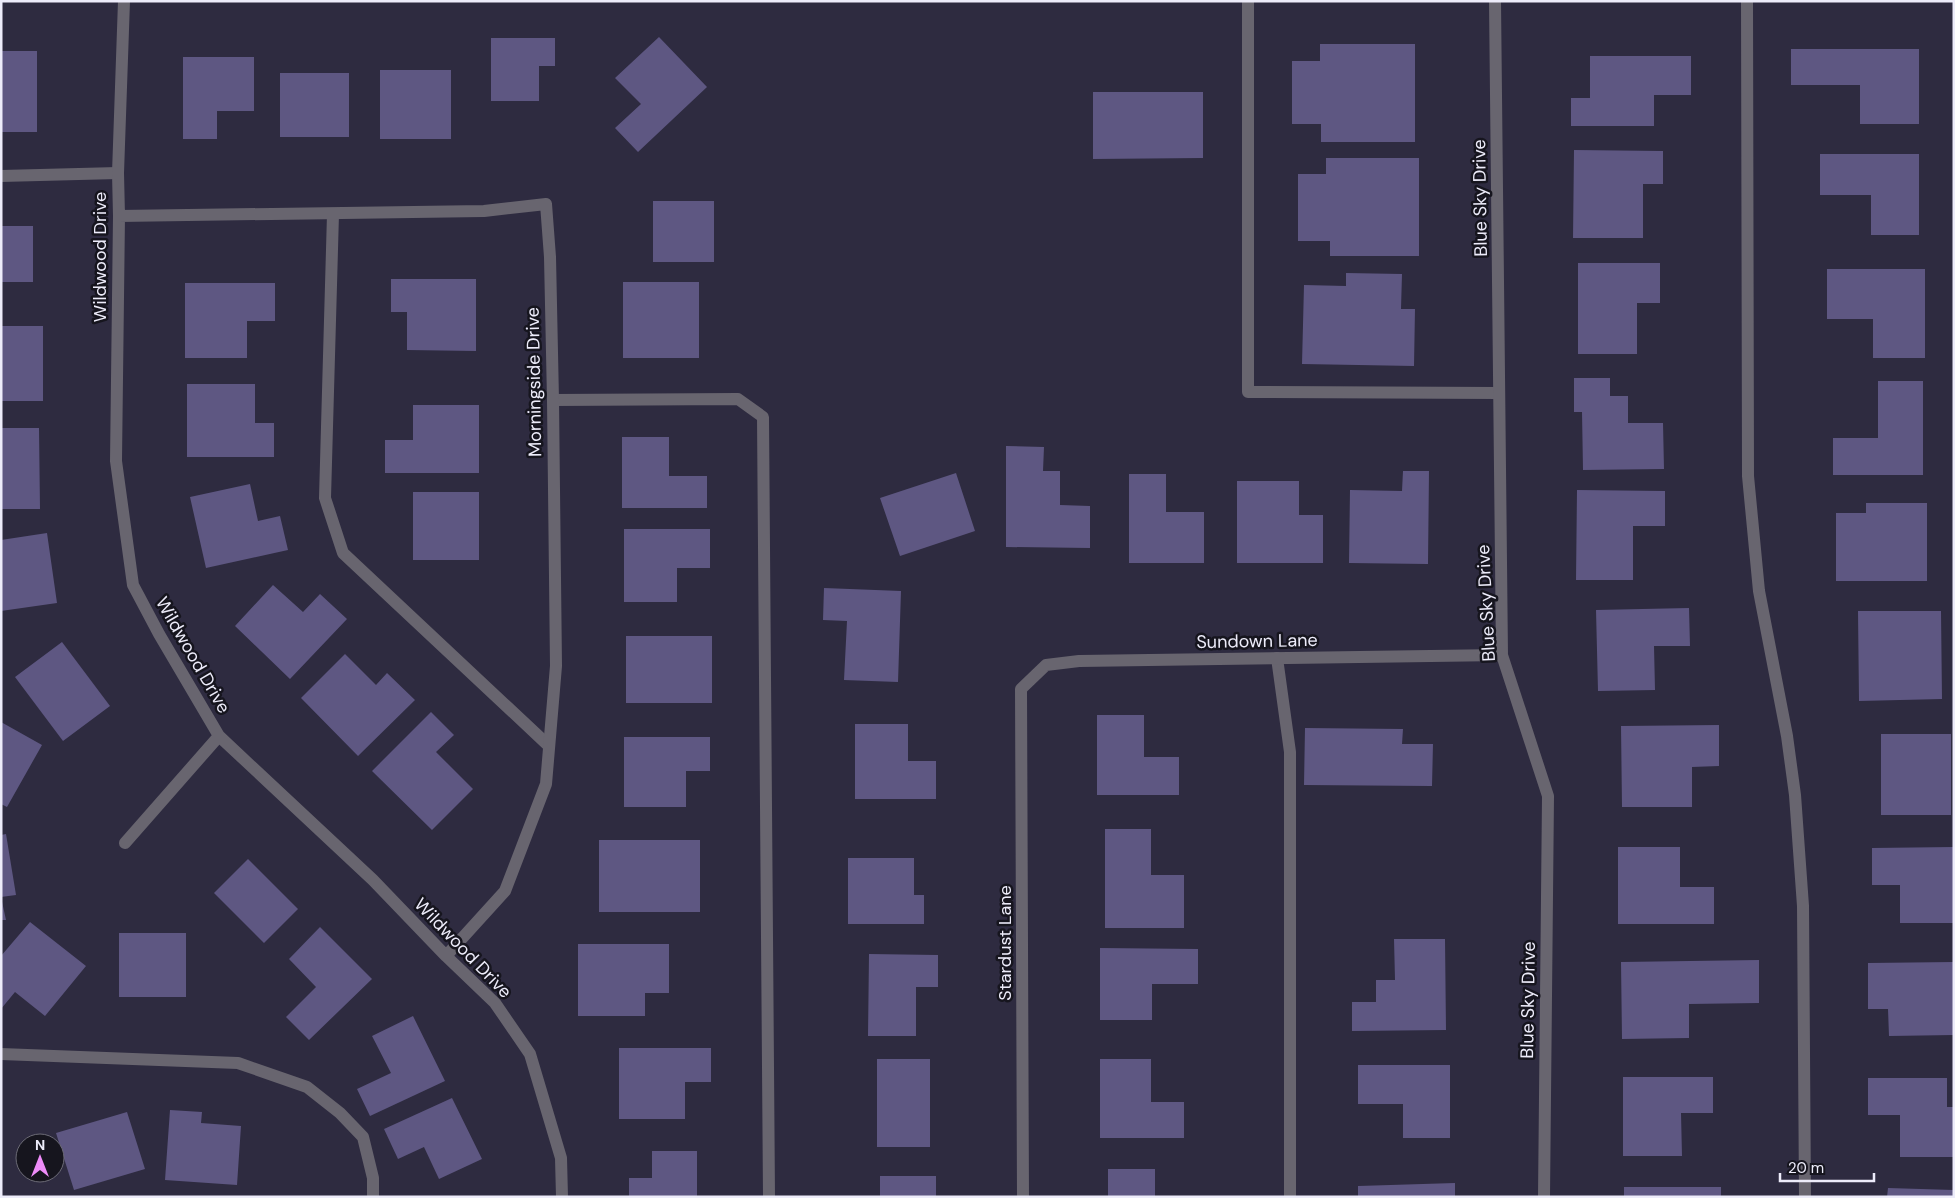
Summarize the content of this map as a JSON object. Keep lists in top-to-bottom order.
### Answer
{
  "streets": {
    "street": [
      "Blue Sky Drive",
      "Wildwood Drive",
      "Morningside Drive",
      "Sundown Lane",
      "Stardust Lane"
    ]
  },
  "crossings": [
    ["Blue Sky Drive", "Sundown Lane"],
    ["Wildwood Drive", "Morningside Drive"],
    ["Sundown Lane", "Stardust Lane"]
  ],
  "scale_bar": "20 m",
  "north": "top"
}
